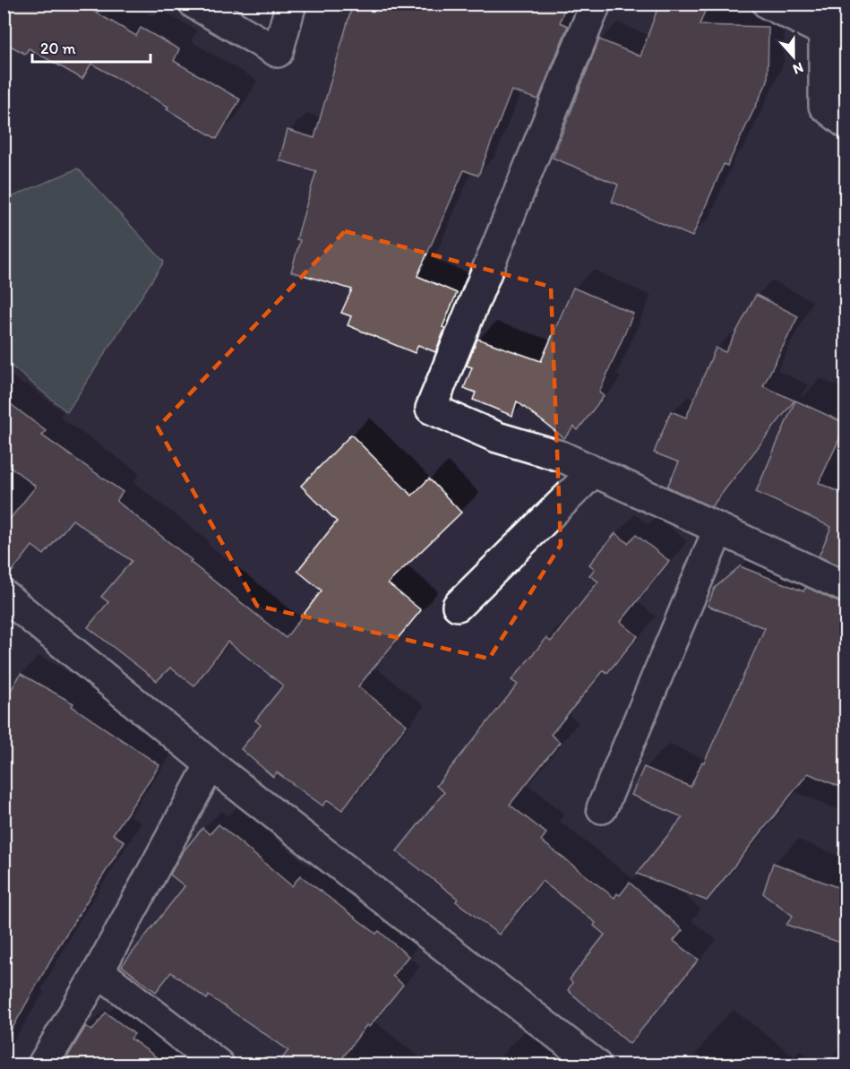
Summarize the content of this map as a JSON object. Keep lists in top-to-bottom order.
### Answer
{
  "scale_bar": "20 m",
  "north": "bottom"
}
